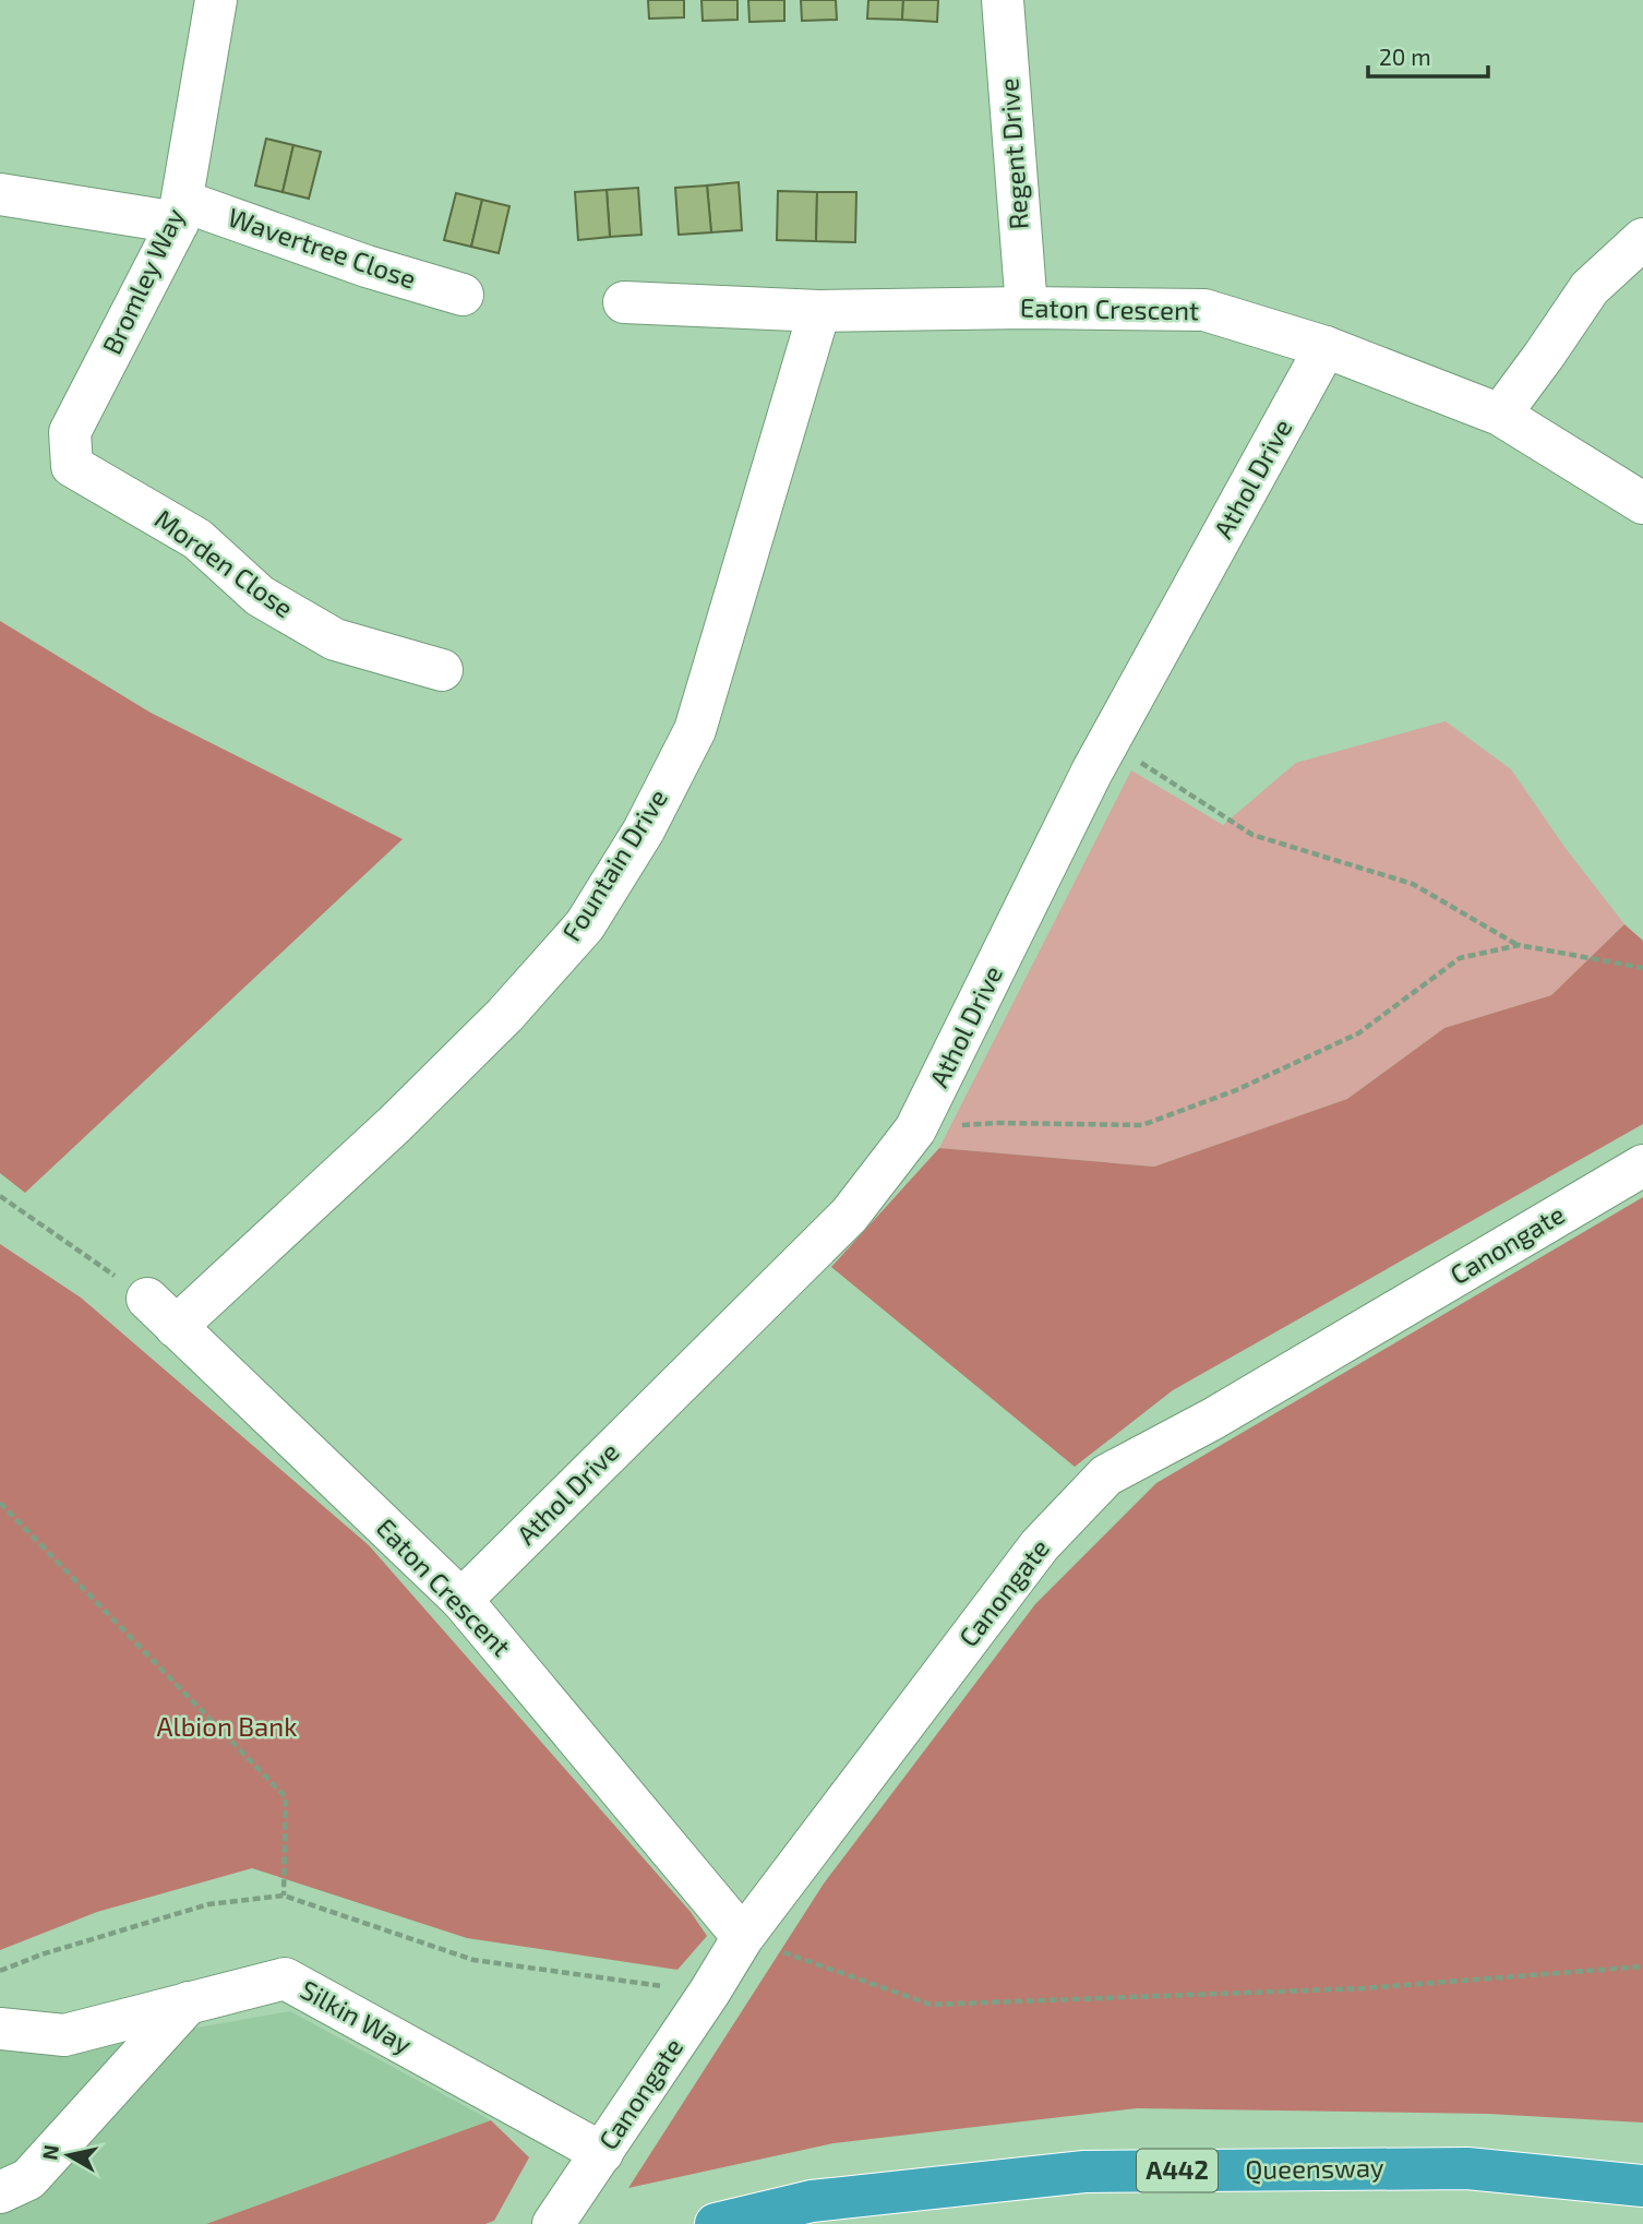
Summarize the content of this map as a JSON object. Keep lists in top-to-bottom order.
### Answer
{
  "streets": {
    "highway": ["Queensway", "A442"],
    "street": [
      "Regent Drive",
      "Wavertree Close",
      "Bromley Way",
      "Eaton Crescent",
      "Athol Drive",
      "Morden Close",
      "Fountain Drive",
      "Canongate",
      "Silkin Way"
    ]
  },
  "crossings": [
    ["Regent Drive", "Eaton Crescent"],
    ["Wavertree Close", "Bromley Way"],
    ["Bromley Way", "Morden Close"],
    ["Eaton Crescent", "Athol Drive"],
    ["Eaton Crescent", "Fountain Drive"],
    ["Eaton Crescent", "Canongate"],
    ["Canongate", "Silkin Way"]
  ],
  "parks": ["Albion Bank"],
  "scale_bar": "20 m",
  "north": "left"
}
